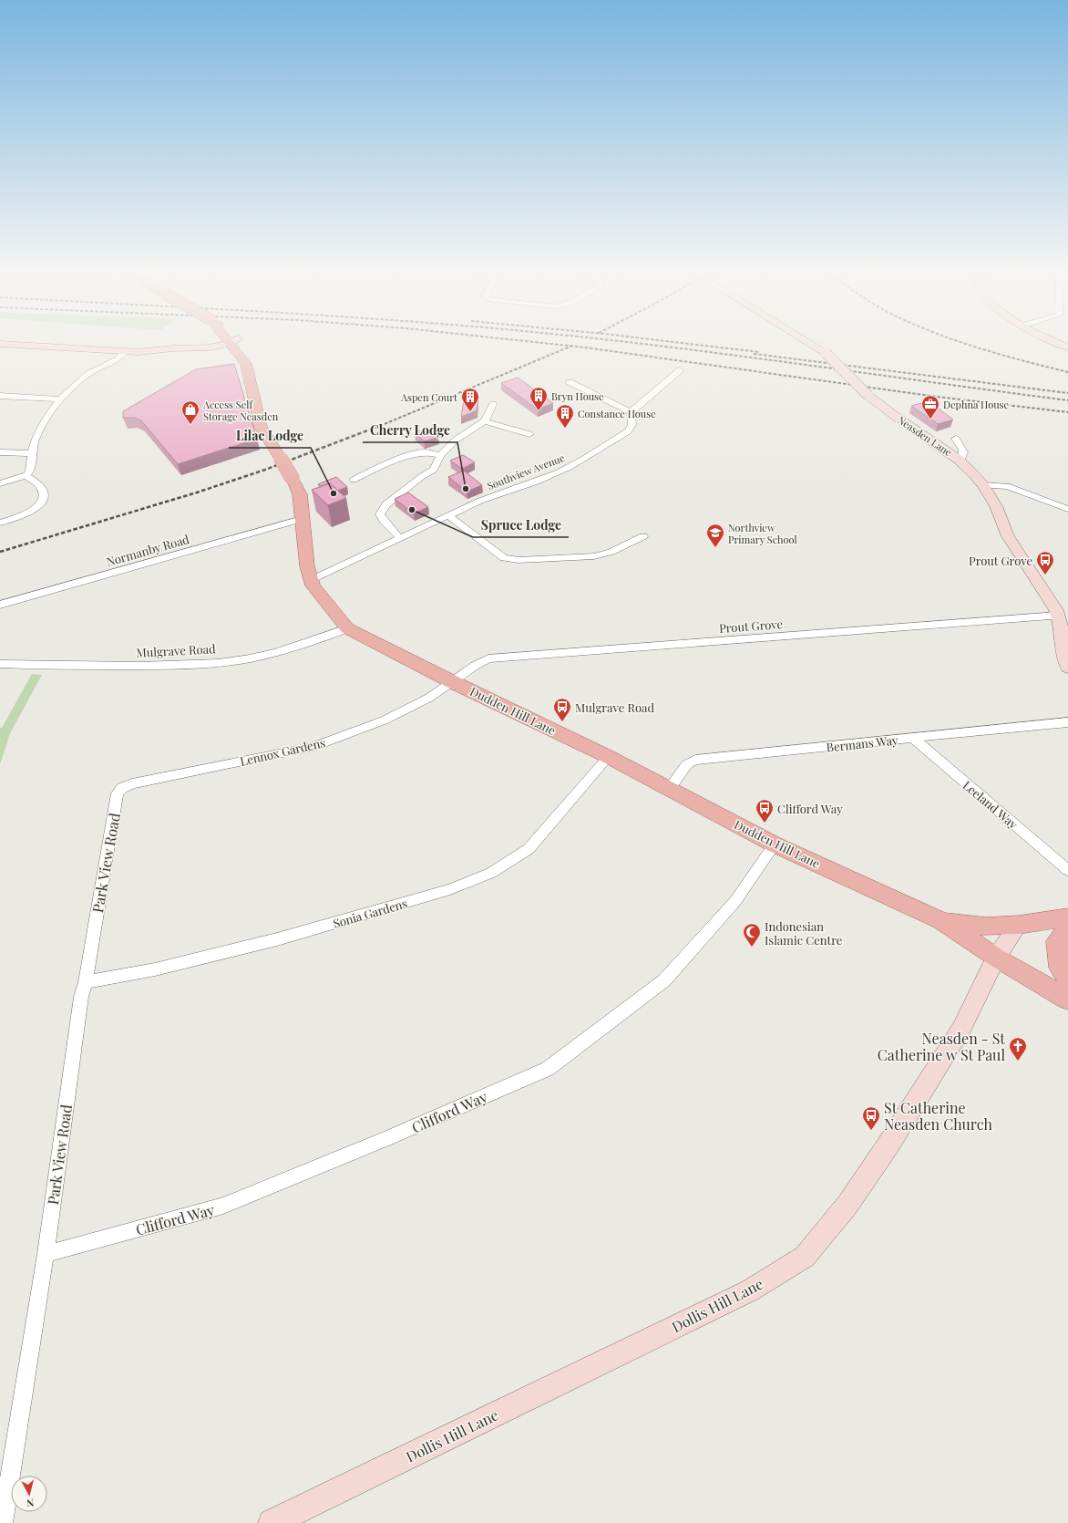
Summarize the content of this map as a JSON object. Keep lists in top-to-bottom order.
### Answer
{
  "streets": {
    "main road": ["Neasden Lane", "Dudden Hill Lane", "Dollis Hill Lane"],
    "street": [
      "Southview Avenue",
      "Normanby Road",
      "Prout Grove",
      "Mulgrave Road",
      "Bermans Way",
      "Lennox Gardens",
      "Leeland Way",
      "Park View Road",
      "Sonia Gardens",
      "Clifford Way"
    ]
  },
  "crossings": [
    ["Neasden Lane", "Prout Grove"],
    ["Southview Avenue", "Dudden Hill Lane"],
    ["Normanby Road", "Dudden Hill Lane"],
    ["Prout Grove", "Dudden Hill Lane"],
    ["Prout Grove", "Lennox Gardens"],
    ["Mulgrave Road", "Dudden Hill Lane"],
    ["Dudden Hill Lane", "Bermans Way"],
    ["Dudden Hill Lane", "Lennox Gardens"],
    ["Dudden Hill Lane", "Sonia Gardens"],
    ["Dudden Hill Lane", "Clifford Way"],
    ["Dudden Hill Lane", "Dollis Hill Lane"],
    ["Bermans Way", "Leeland Way"],
    ["Lennox Gardens", "Park View Road"],
    ["Park View Road", "Sonia Gardens"],
    ["Park View Road", "Clifford Way"]
  ],
  "places": {
    "building": ["Bryn House", "Aspen Court", "Constance House"],
    "office": ["Dephna House"],
    "shop": ["Access Self Storage Neasden"],
    "other": ["Cherry Lodge", "Lilac Lodge", "Spruce Lodge"],
    "school or university": ["Northview Primary School"],
    "bus stop": [
      "Prout Grove",
      "Mulgrave Road",
      "Clifford Way",
      "St Catherine Neasden Church"
    ],
    "mosque": ["Indonesian Islamic Centre"],
    "church": ["Neasden - St Catherine w St Paul"]
  },
  "north": "bottom"
}
